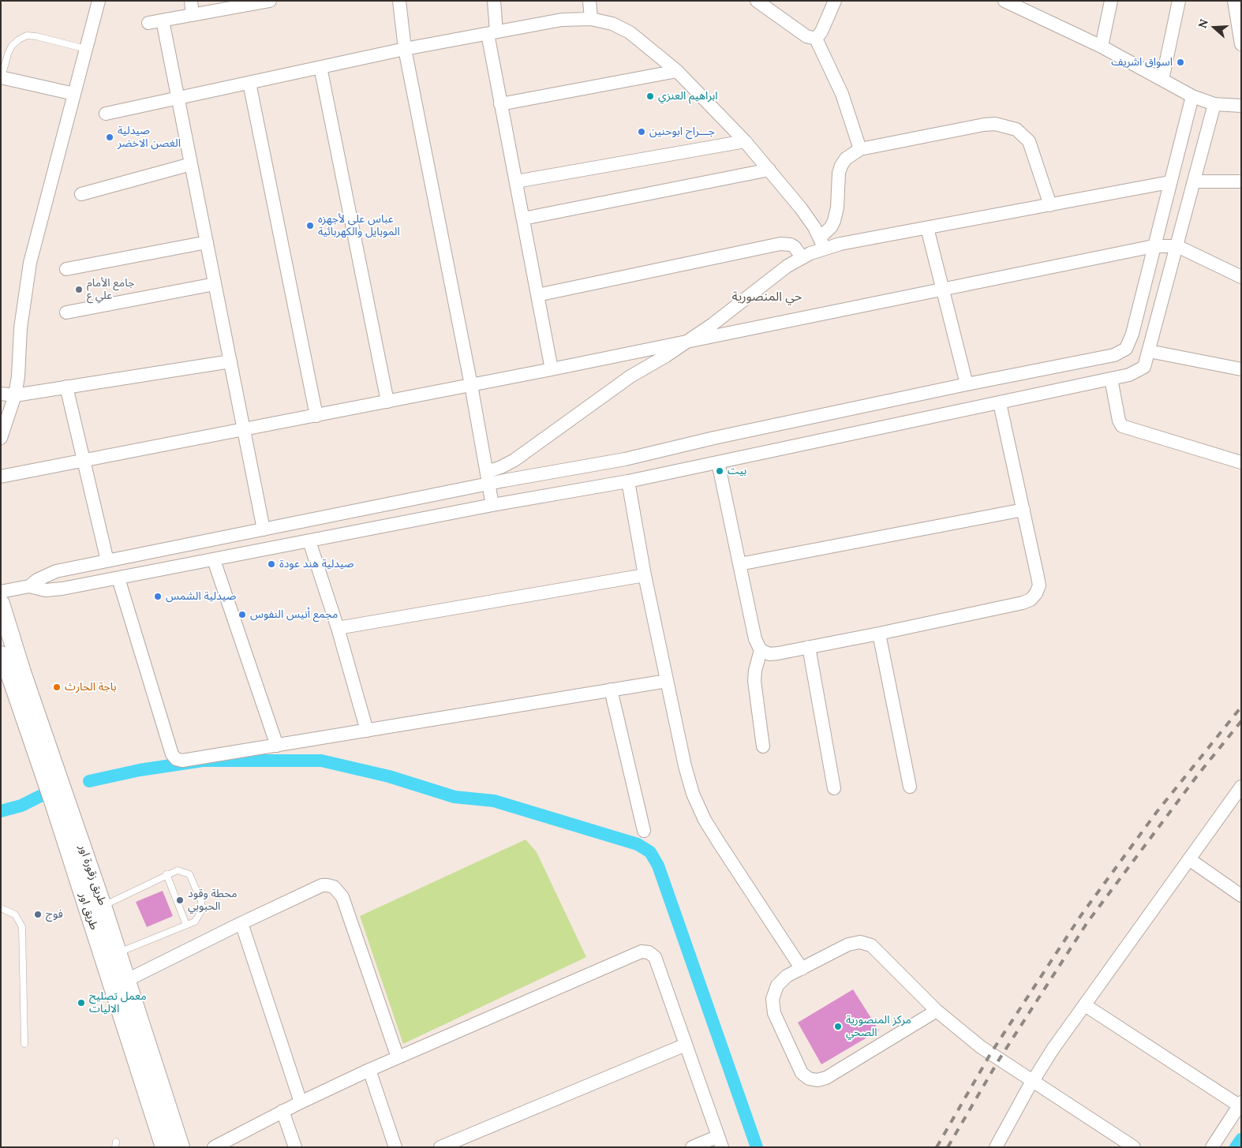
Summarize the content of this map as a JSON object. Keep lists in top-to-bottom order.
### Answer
{
  "streets": {
    "main road": ["طريق زقورة اور", "طريق اور"]
  },
  "crossings": [
    ["طريق زقورة اور", "طريق اور"]
  ],
  "districts": ["حي المنصورية"],
  "places": [
    "اسواق اشريف",
    "ابراهيم العنزي",
    "جـــراح ابوحنين",
    "صيدلية الغصن الاخضر",
    "عباس علي لأجهزه الموبايل والكهربائية",
    "جامع الأمام علي ع",
    "بيت",
    "صيدلية هند عودة",
    "صيدلية الشمس",
    "مجمع أنيس النفوس",
    "باجة الحارث",
    "محطة وقود الحبوبي",
    "فوج",
    "معمل تصليح الاليات",
    "مركز المنصورية الصحي"
  ],
  "north": "left"
}
